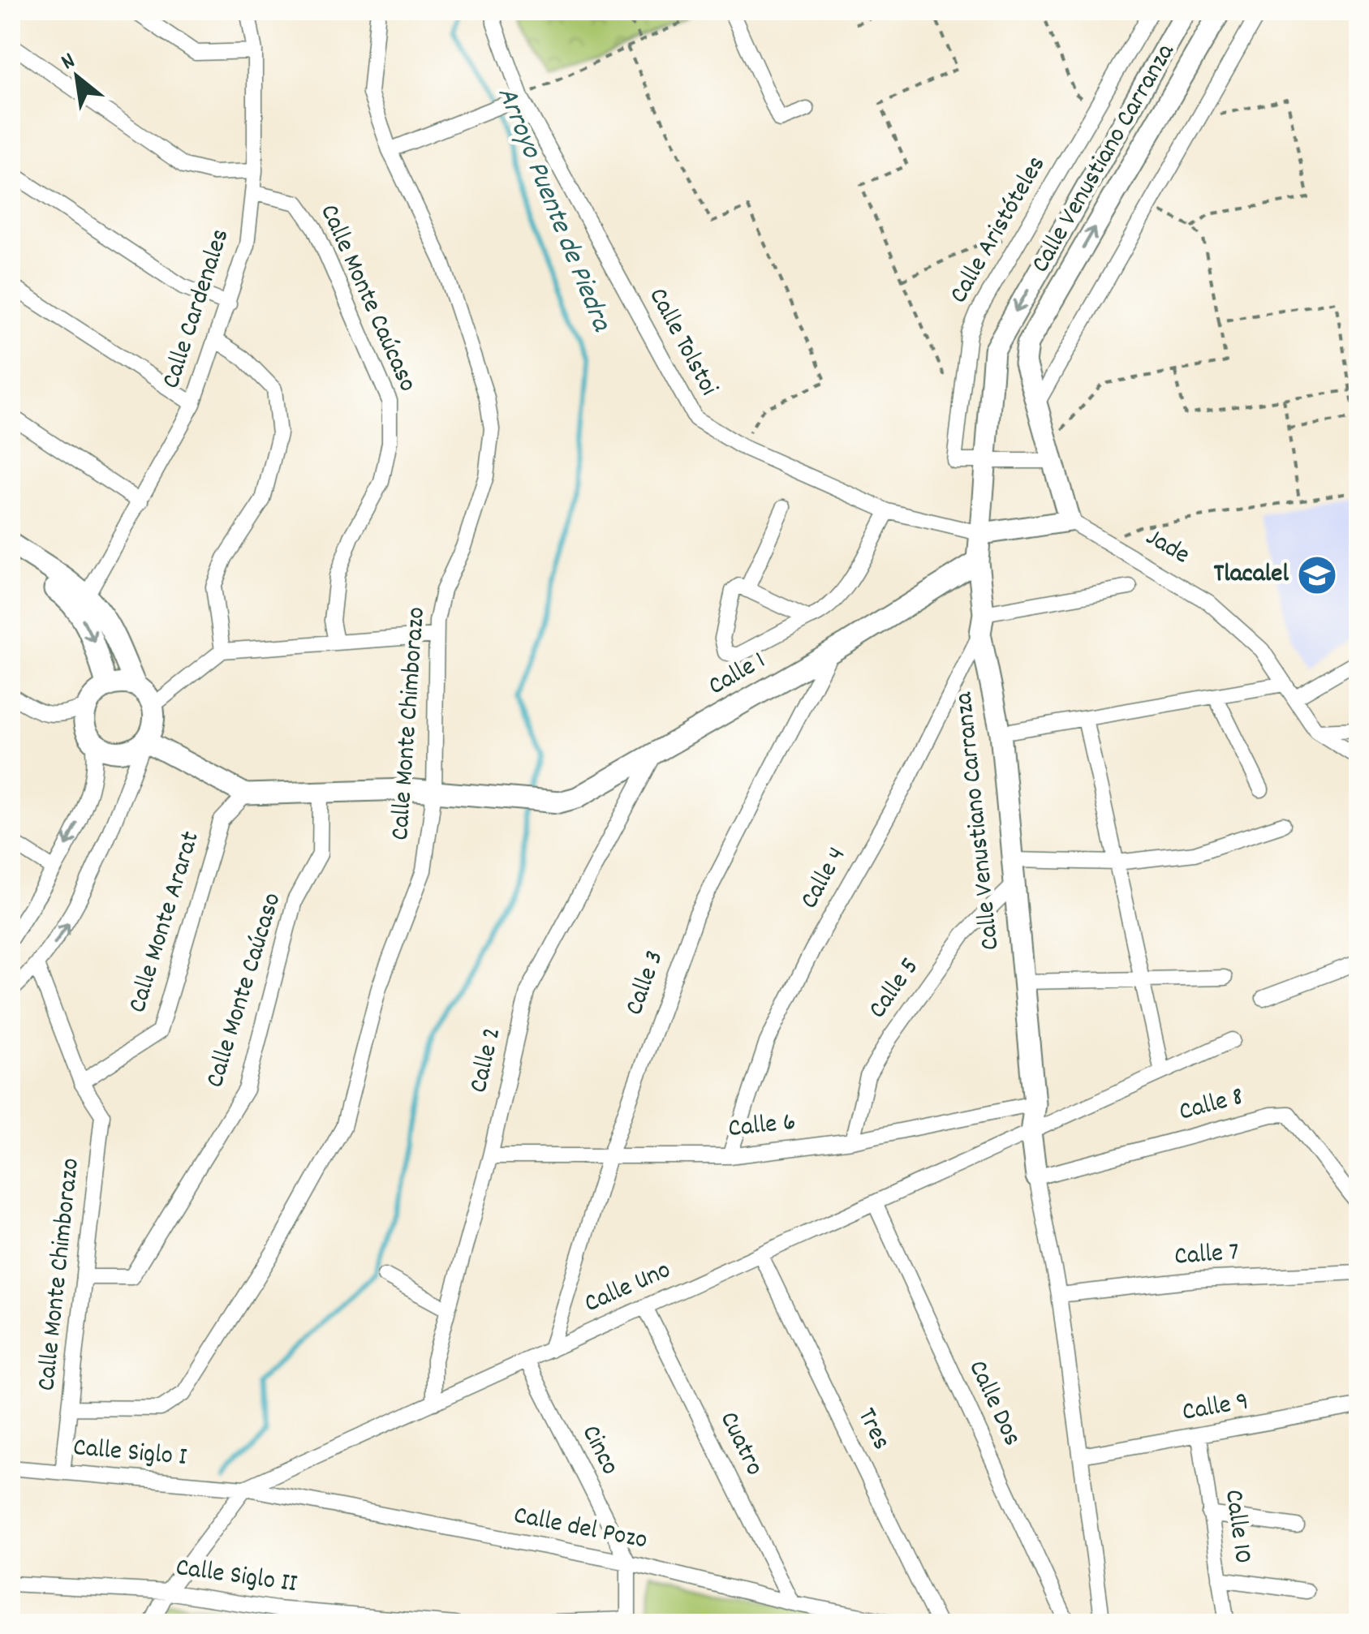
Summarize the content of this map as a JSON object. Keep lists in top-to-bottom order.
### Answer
{
  "streets": {
    "street": [
      "Calle Venustiano Carranza",
      "Calle Aristóteles",
      "Calle Monte Caúcaso",
      "Calle Cardenales",
      "Calle Tolstoi",
      "Jade",
      "Calle 1",
      "Calle Monte Chimborazo",
      "Calle 4",
      "Calle Monte Ararat",
      "Calle 3",
      "Calle 5",
      "Calle 2",
      "Calle 8",
      "Calle 6",
      "Calle 7",
      "Calle Uno",
      "Calle Dos",
      "Calle 9",
      "Tres",
      "Cuatro",
      "Cinco",
      "Calle Siglo I",
      "Calle 10",
      "Calle del Pozo",
      "Calle Siglo II"
    ]
  },
  "crossings": [
    ["Calle Venustiano Carranza", "Calle Aristóteles"],
    ["Calle Venustiano Carranza", "Calle Tolstoi"],
    ["Calle Venustiano Carranza", "Jade"],
    ["Calle Venustiano Carranza", "Calle 1"],
    ["Calle Venustiano Carranza", "Calle 4"],
    ["Calle Venustiano Carranza", "Calle 5"],
    ["Calle Venustiano Carranza", "Calle 8"],
    ["Calle Venustiano Carranza", "Calle 6"],
    ["Calle Venustiano Carranza", "Calle 7"],
    ["Calle Venustiano Carranza", "Calle Uno"],
    ["Calle Venustiano Carranza", "Calle 9"],
    ["Calle Monte Caúcaso", "Calle Cardenales"],
    ["Calle Monte Caúcaso", "Calle 1"],
    ["Calle Monte Caúcaso", "Calle Monte Chimborazo"],
    ["Calle 1", "Calle Monte Chimborazo"],
    ["Calle 1", "Calle Monte Ararat"],
    ["Calle 1", "Calle 3"],
    ["Calle 1", "Calle 2"],
    ["Calle Monte Chimborazo", "Calle Monte Ararat"],
    ["Calle Monte Chimborazo", "Calle Siglo I"],
    ["Calle 4", "Calle 6"],
    ["Calle 3", "Calle 6"],
    ["Calle 3", "Calle Uno"],
    ["Calle 5", "Calle 6"],
    ["Calle 2", "Calle 6"],
    ["Calle 2", "Calle Uno"],
    ["Calle Uno", "Calle Dos"],
    ["Calle Uno", "Tres"],
    ["Calle Uno", "Cuatro"],
    ["Calle Uno", "Cinco"],
    ["Calle Uno", "Calle Siglo I"],
    ["Calle Uno", "Calle del Pozo"],
    ["Calle 9", "Calle 10"],
    ["Cuatro", "Calle del Pozo"],
    ["Cinco", "Calle del Pozo"],
    ["Calle Siglo I", "Calle del Pozo"]
  ],
  "water": ["Arroyo Puente de Piedra"],
  "places": {
    "school or university": ["Tlacalel"]
  },
  "north": "top left"
}
